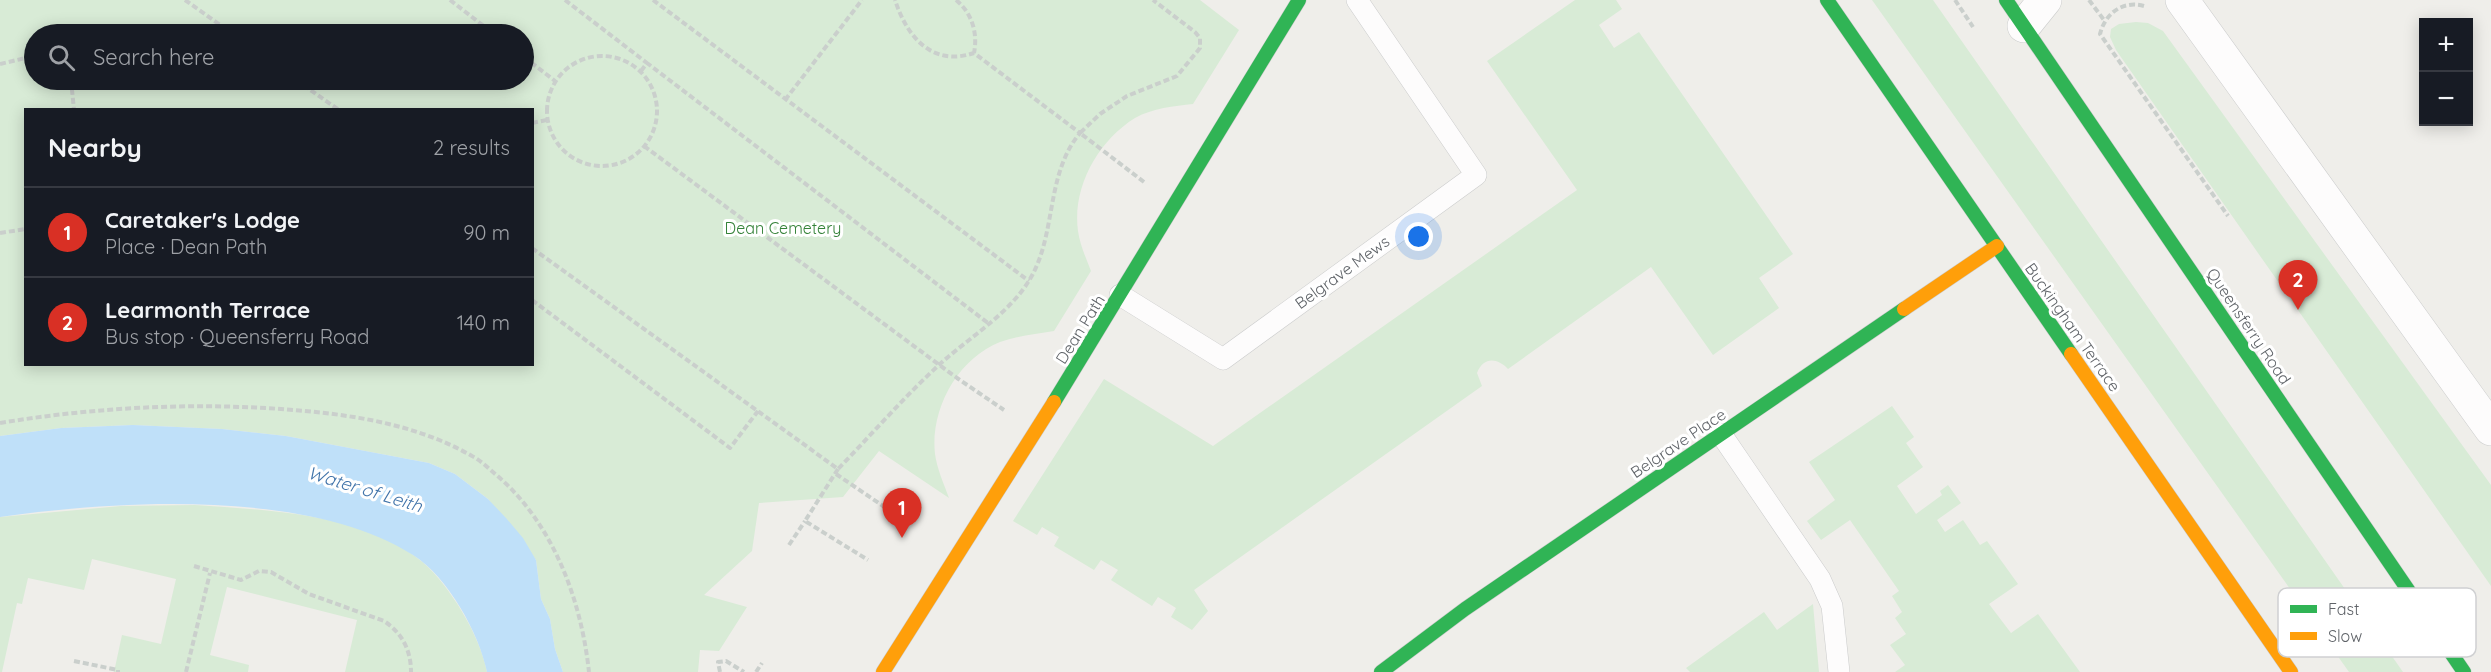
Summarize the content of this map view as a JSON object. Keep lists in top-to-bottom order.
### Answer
{
  "streets": {
    "street": [
      "Queensferry Road",
      "Buckingham Terrace",
      "Dean Path",
      "Belgrave Place"
    ],
    "lane": ["Belgrave Mews"]
  },
  "crossings": [
    ["Belgrave Mews", "Dean Path"],
    ["Buckingham Terrace", "Belgrave Place"]
  ],
  "water": ["Water of Leith"],
  "parks": ["Dean Cemetery"],
  "legend": ["Fast", "Slow"],
  "page": {
    "map_buttons": ["+", "−"],
    "search": "Search here",
    "heading": ["Nearby", "2 results"],
    "list": [
      {
        "mark": "1",
        "name": "Caretaker's Lodge",
        "note": "Place · Dean Path",
        "value": "90 m"
      },
      {
        "mark": "2",
        "name": "Learmonth Terrace",
        "note": "Bus stop · Queensferry Road",
        "value": "140 m"
      }
    ],
    "pins": ["2", "1"]
  }
}
